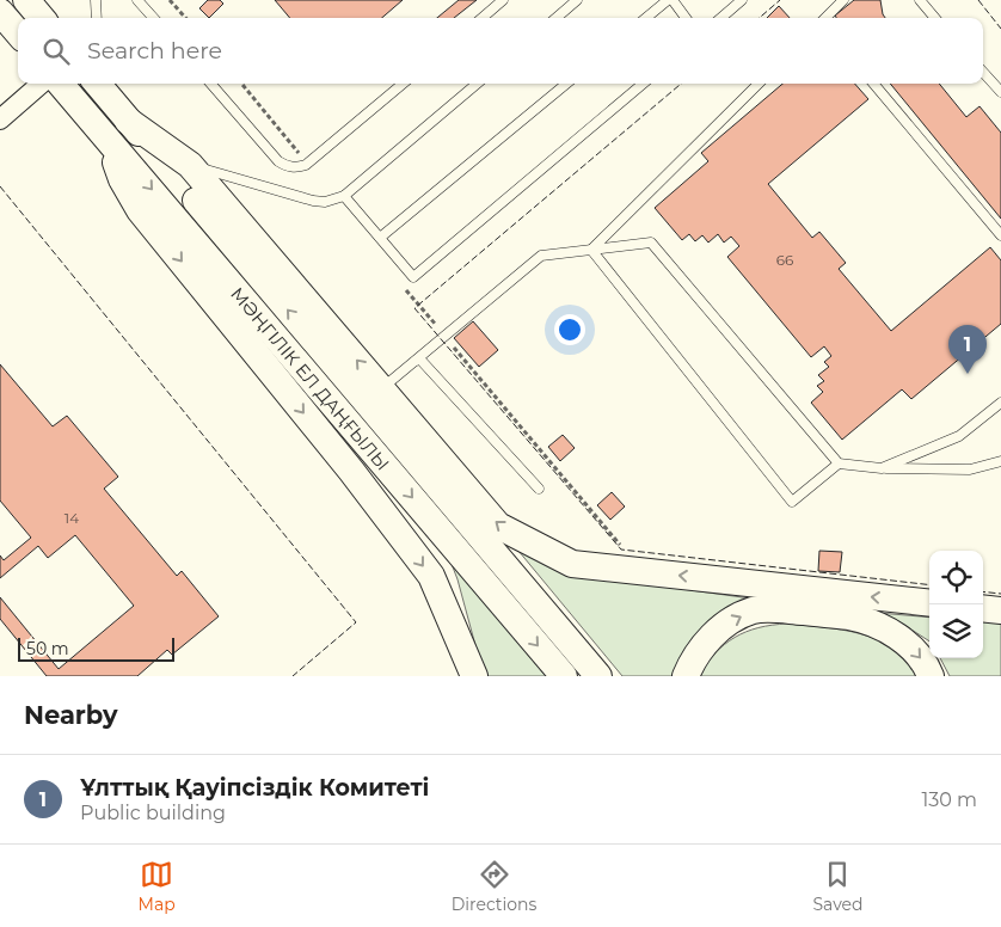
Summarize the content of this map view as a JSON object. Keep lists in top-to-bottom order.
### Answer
{
  "streets": {
    "main road": ["МӘҢГІЛІК ЕЛ ДАҢҒЫЛЫ"]
  },
  "house_numbers": ["66", "14"],
  "scale_bar": "50 m",
  "page": {
    "search": "Search here",
    "pins": "1",
    "scale": "50 m",
    "heading": "Nearby",
    "list": [
      {
        "mark": "1",
        "name": "Ұлттық Қауіпсіздік Комитеті",
        "note": "Public building",
        "value": "130 m"
      }
    ],
    "nav": ["Map", "Directions", "Saved"]
  }
}
